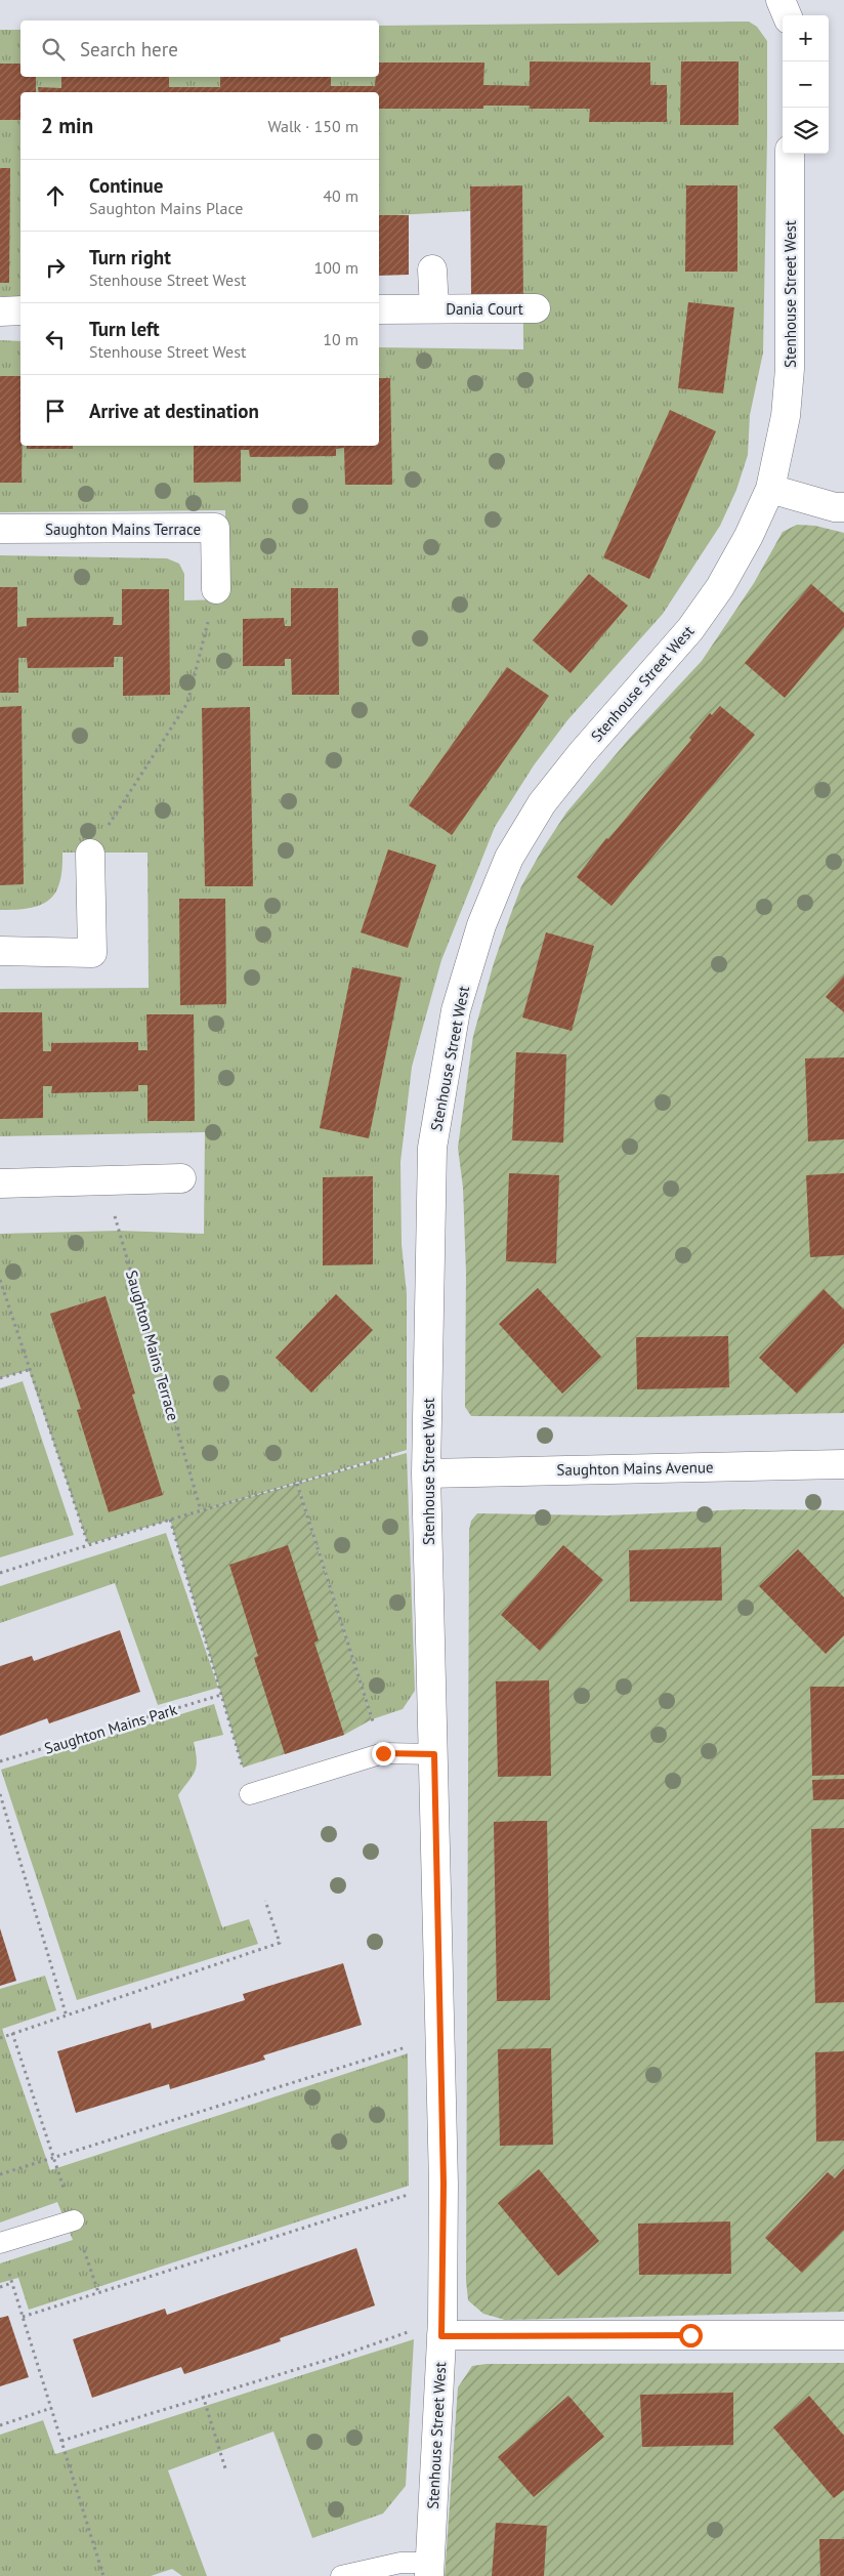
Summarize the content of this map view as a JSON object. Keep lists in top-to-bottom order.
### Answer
{
  "streets": {
    "street": [
      "Stenhouse Street West",
      "Dania Court",
      "Saughton Mains Terrace",
      "Saughton Mains Avenue"
    ],
    "path": ["Saughton Mains Park"]
  },
  "crossings": [
    ["Stenhouse Street West", "Saughton Mains Avenue"]
  ],
  "page": {
    "map_buttons": ["+", "−"],
    "search": "Search here",
    "heading": ["2 min", "Walk · 150 m"],
    "list": [
      ["Continue", "Saughton Mains Place", "40 m"],
      ["Turn right", "Stenhouse Street West", "100 m"],
      ["Turn left", "Stenhouse Street West", "10 m"],
      "Arrive at destination"
    ]
  }
}
